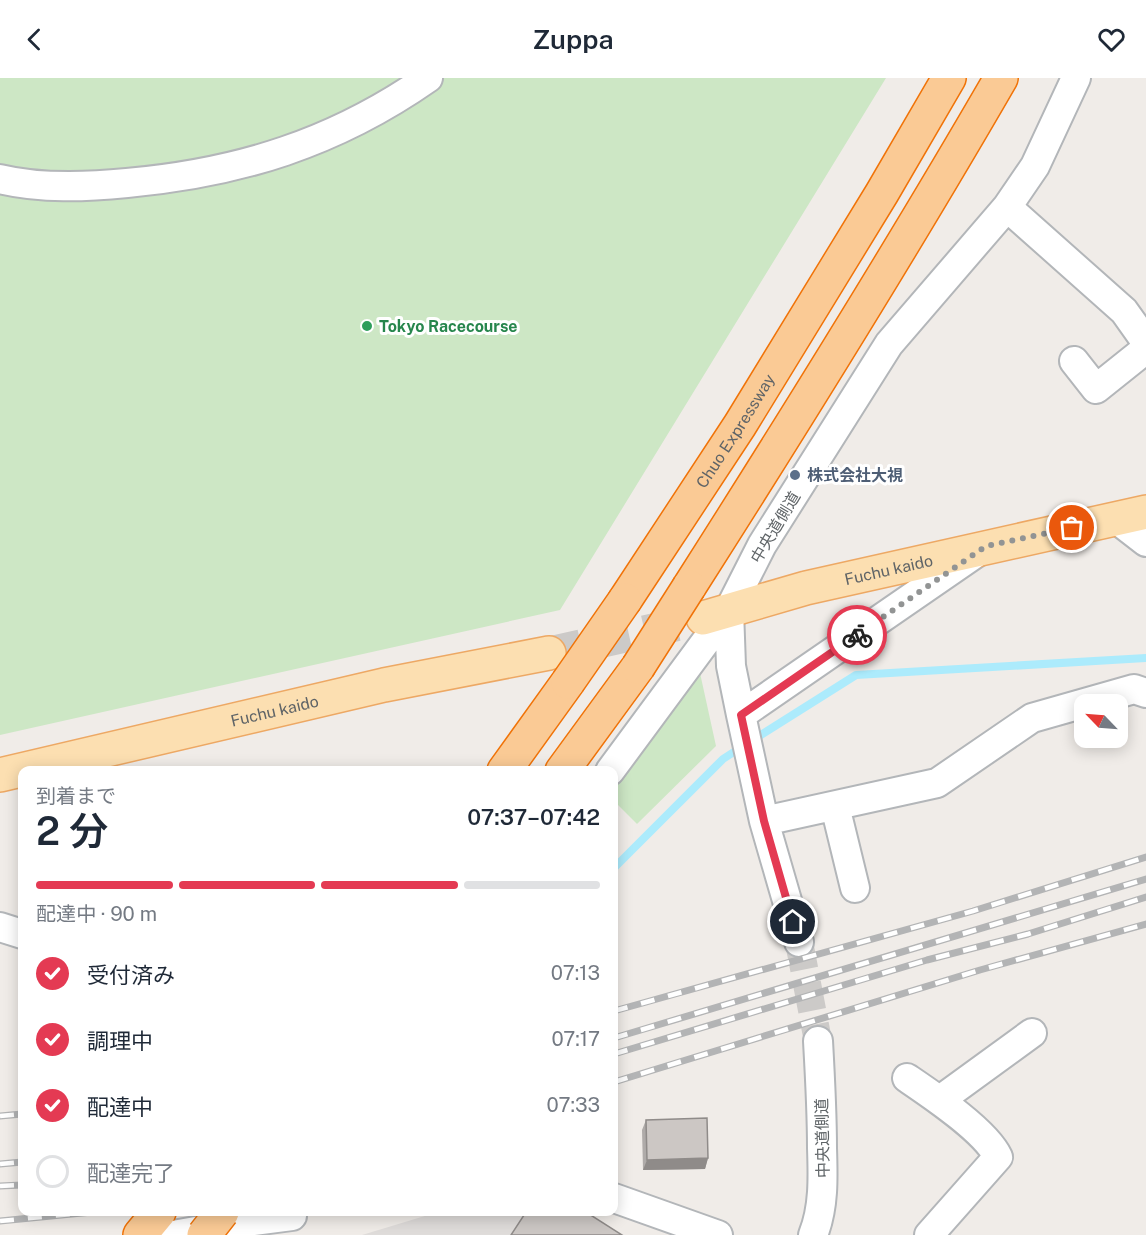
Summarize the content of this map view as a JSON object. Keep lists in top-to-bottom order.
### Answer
{
  "streets": {
    "highway": ["Chuo Expressway"],
    "main road": ["Fuchu kaido"],
    "street": ["中央道側道"]
  },
  "crossings": [
    ["中央道側道", "Fuchu kaido"]
  ],
  "places": ["Tokyo Racecourse", "株式会社大視"],
  "north": "top left",
  "page": {
    "header": "Zuppa",
    "heading": ["2 分", "到着まで", "07:37–07:42"],
    "bar": "配達中 · 90 m",
    "list": [
      ["受付済み", "07:13"],
      ["調理中", "07:17"],
      ["配達中", "07:33"],
      "配達完了"
    ]
  }
}
